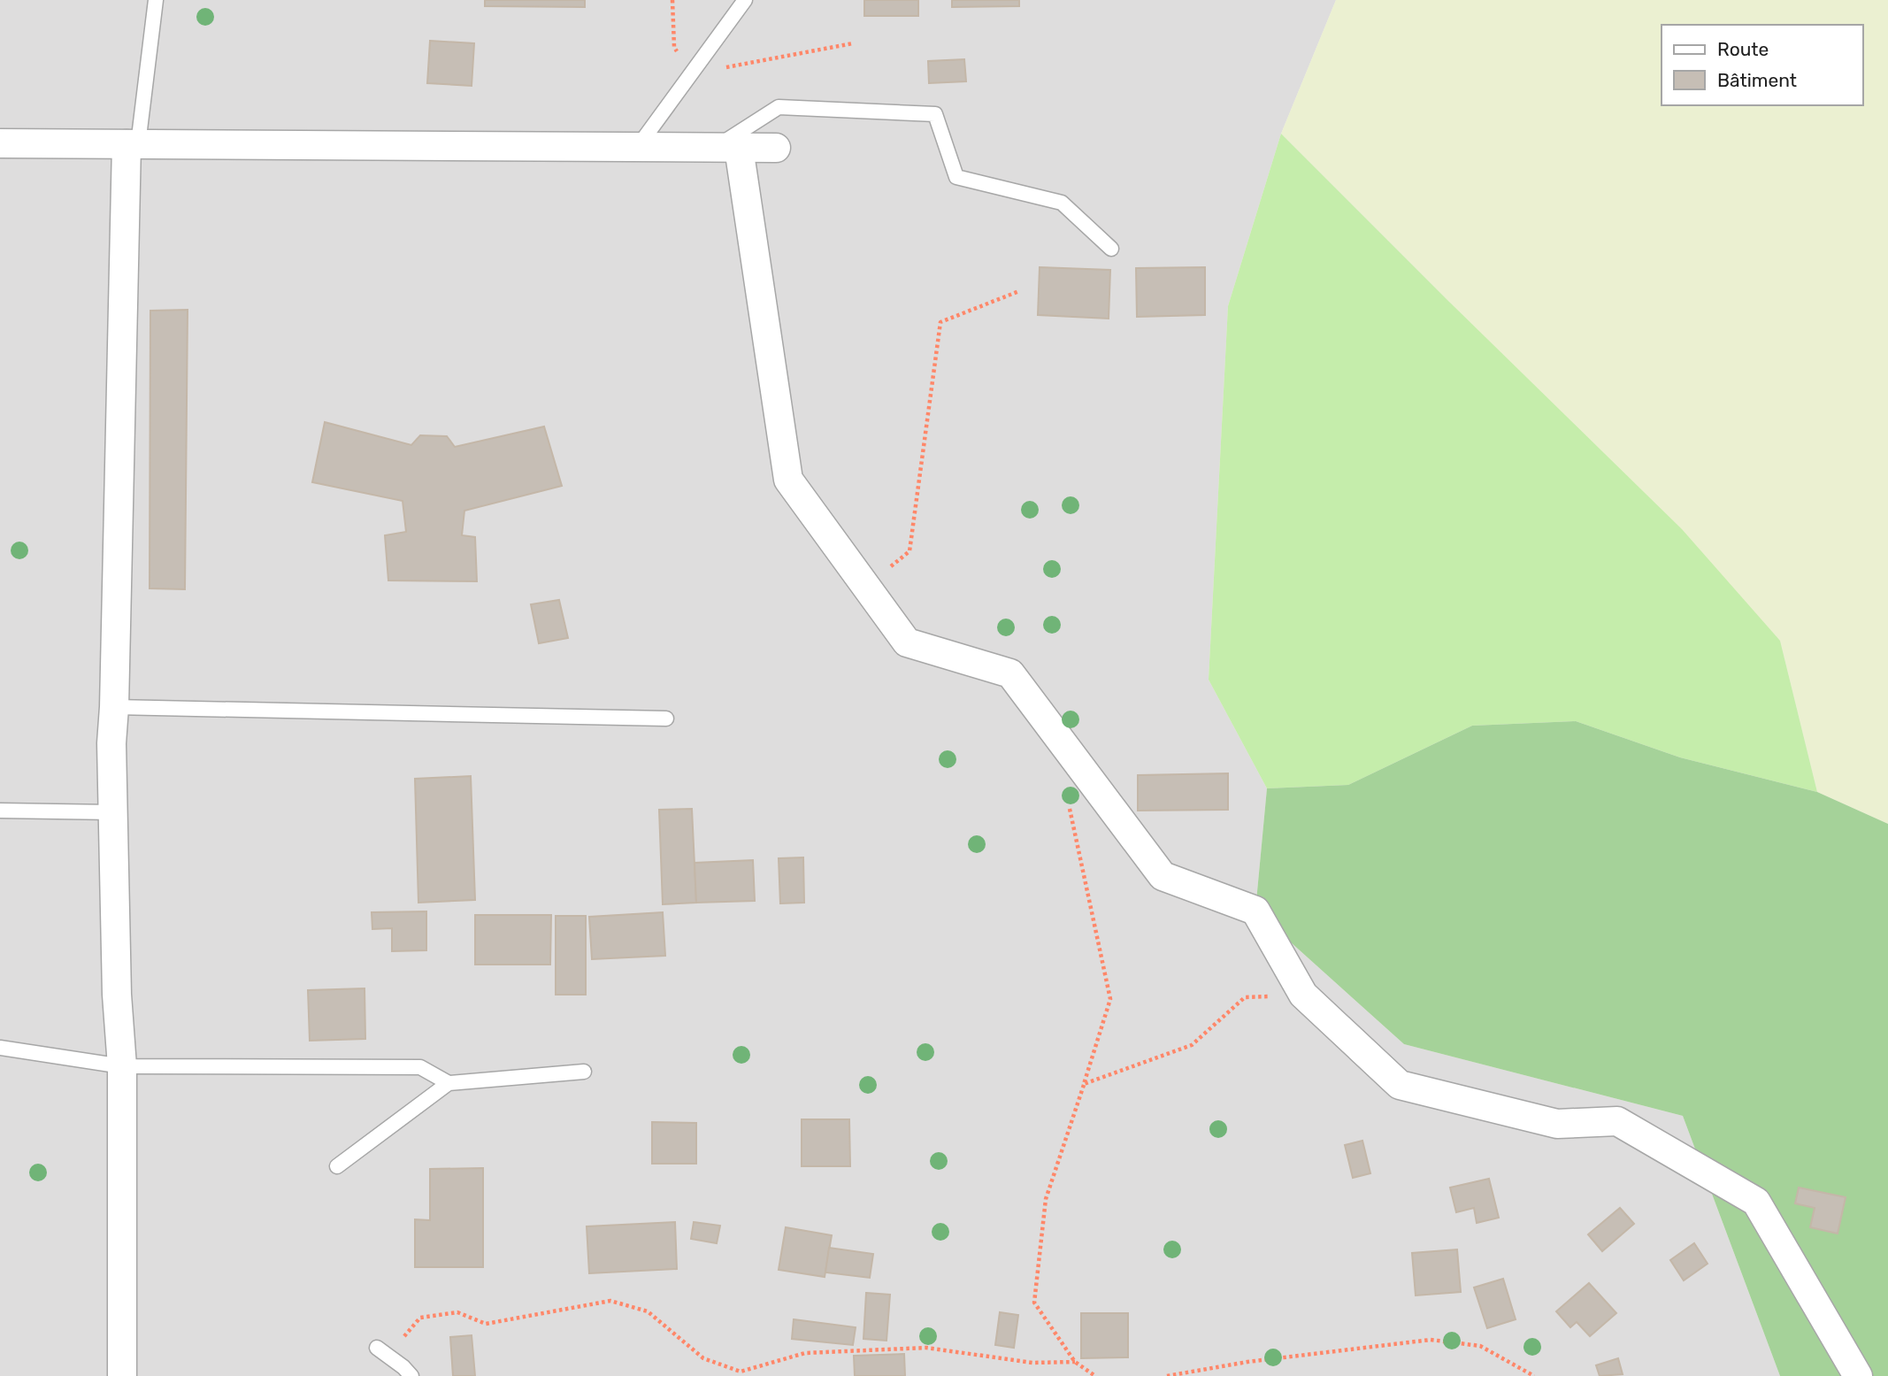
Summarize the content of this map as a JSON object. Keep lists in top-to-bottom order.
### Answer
{
  "legend": ["Route", "Bâtiment"]
}
